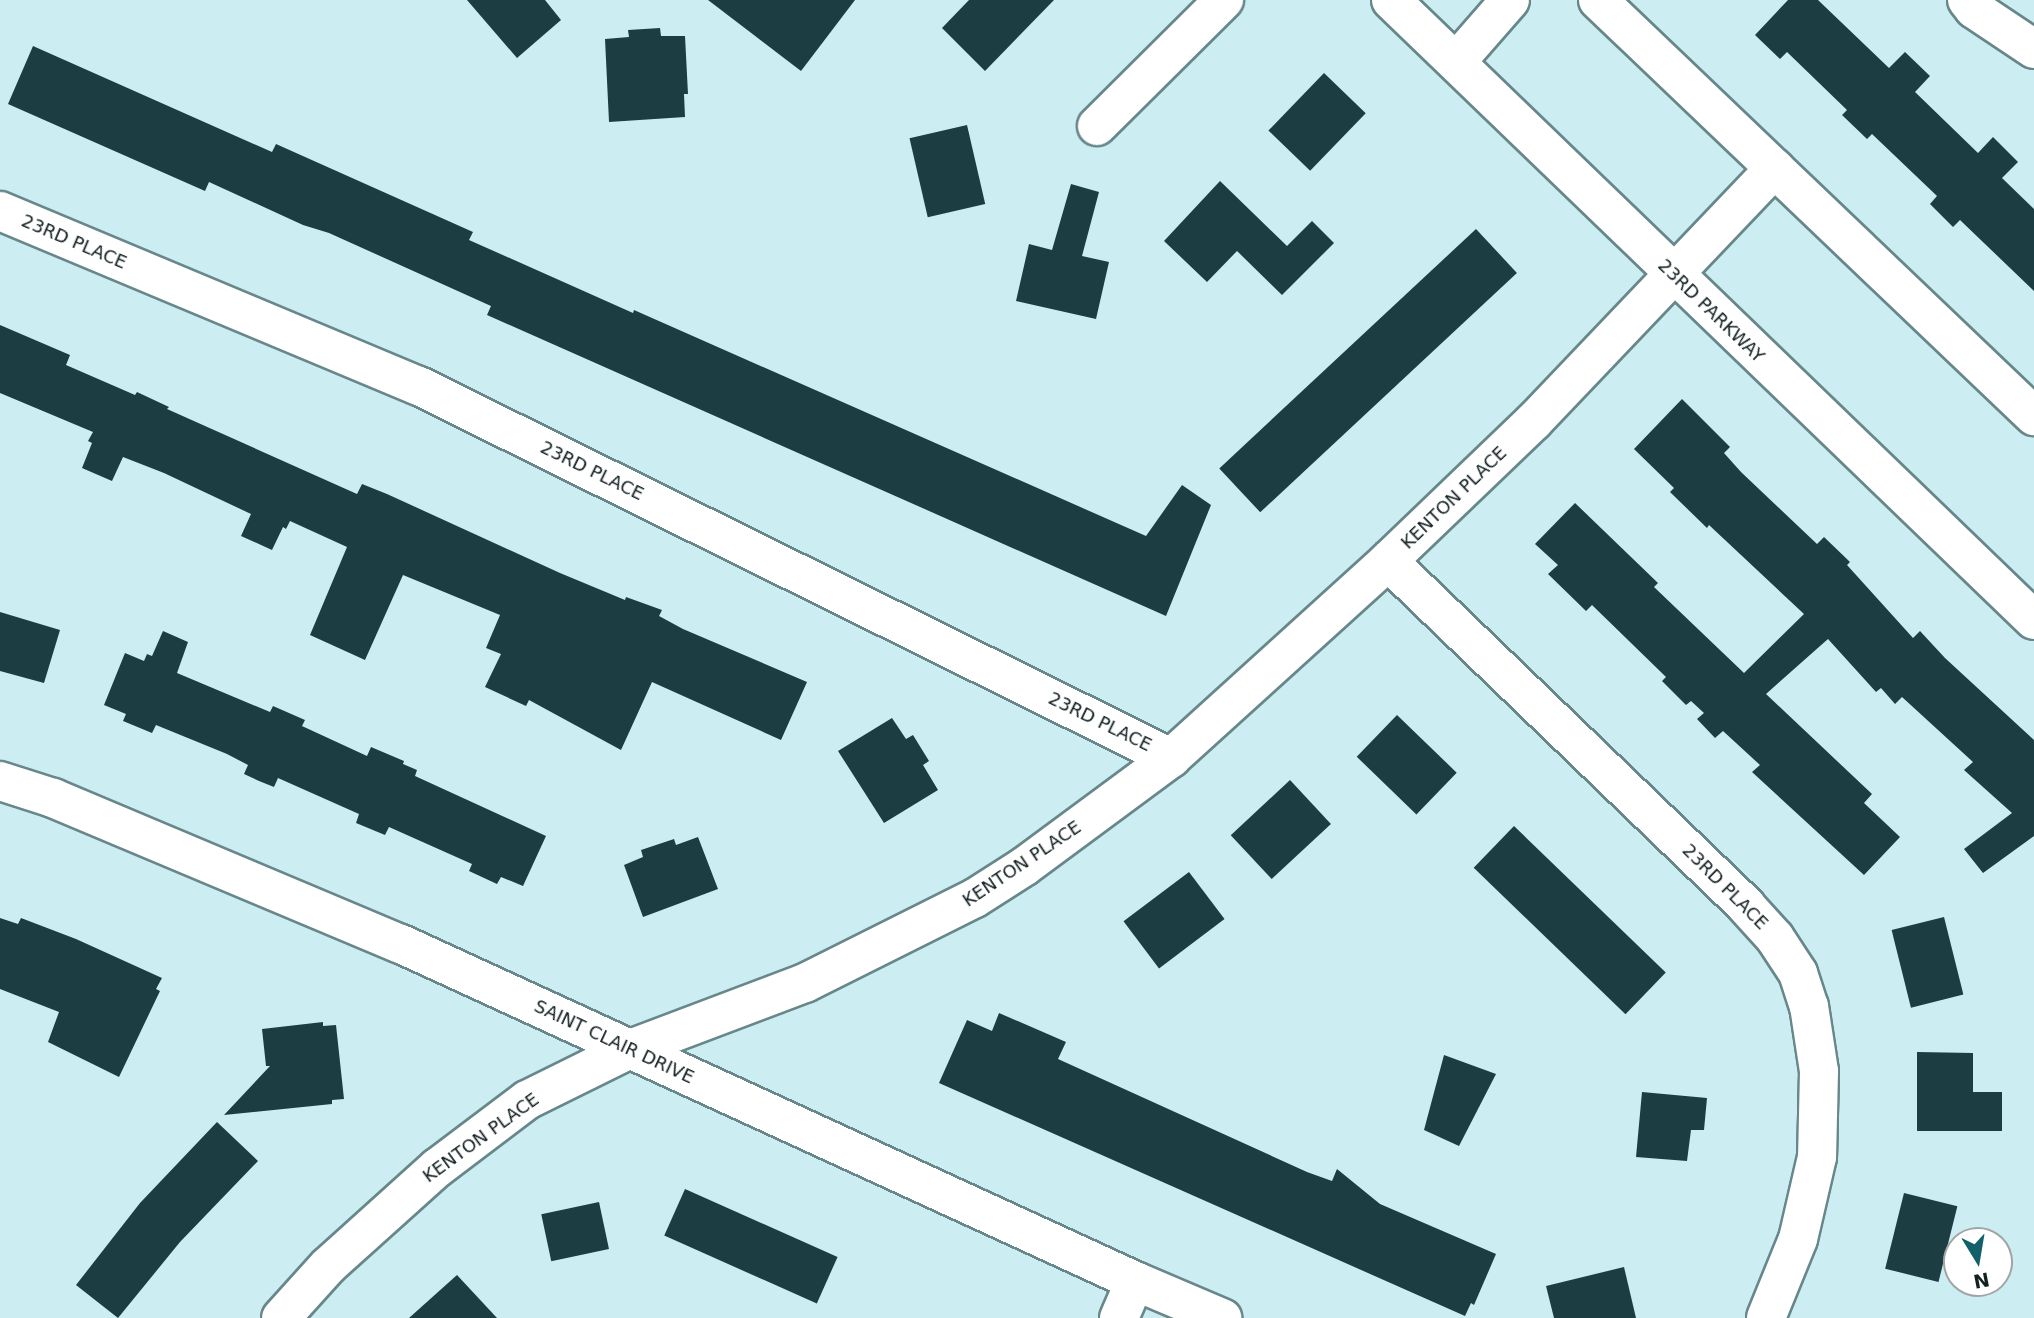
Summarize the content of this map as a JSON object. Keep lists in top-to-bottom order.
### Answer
{
  "streets": {
    "street": [
      "23RD PLACE",
      "23RD PARKWAY",
      "KENTON PLACE",
      "SAINT CLAIR DRIVE"
    ]
  },
  "crossings": [
    ["23RD PLACE", "KENTON PLACE"],
    ["23RD PARKWAY", "KENTON PLACE"],
    ["KENTON PLACE", "SAINT CLAIR DRIVE"]
  ],
  "north": "bottom"
}
